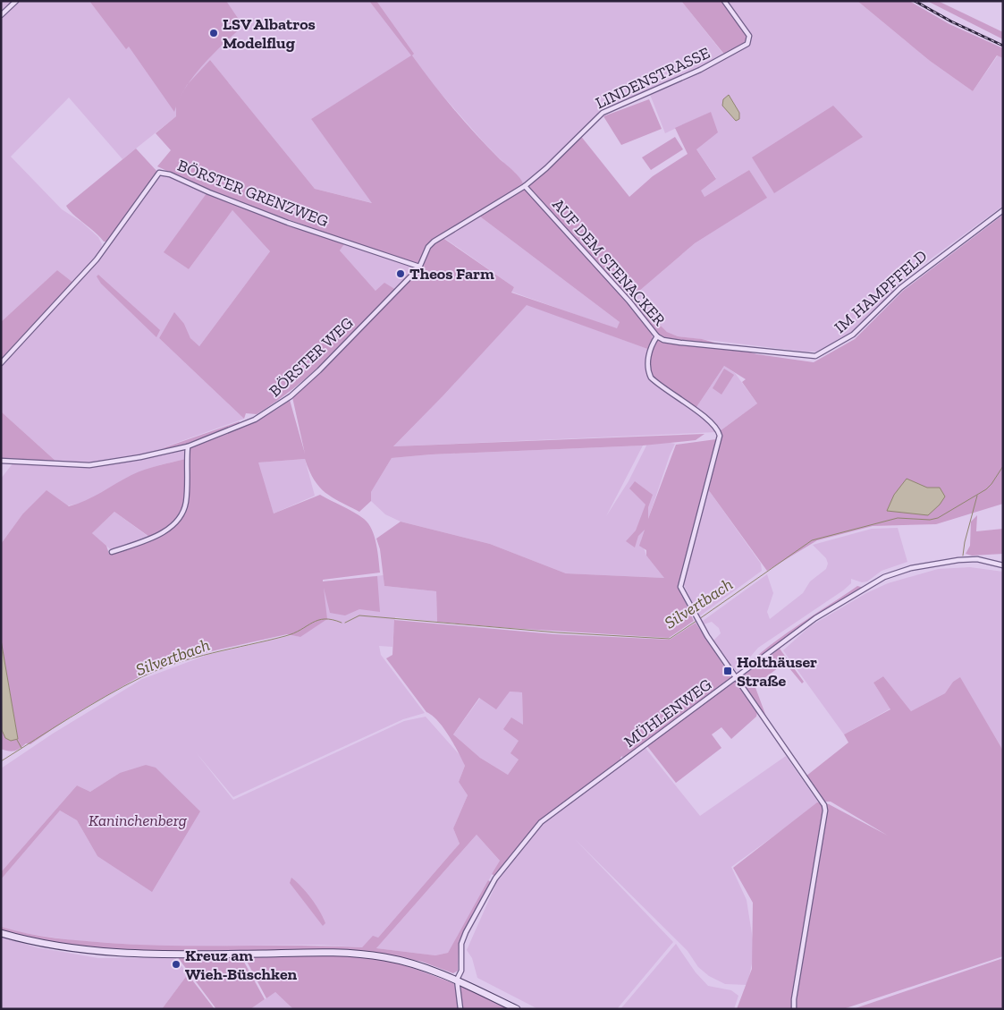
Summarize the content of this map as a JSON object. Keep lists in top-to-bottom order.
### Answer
{
  "streets": {
    "street": [
      "LINDENSTRASSE",
      "BÖRSTER GRENZWEG",
      "AUF DEM STENACKER",
      "IM HAMPFFELD",
      "BÖRSTER WEG",
      "MÜHLENWEG"
    ]
  },
  "crossings": [
    ["LINDENSTRASSE", "BÖRSTER GRENZWEG"],
    ["LINDENSTRASSE", "AUF DEM STENACKER"],
    ["LINDENSTRASSE", "BÖRSTER WEG"],
    ["AUF DEM STENACKER", "IM HAMPFFELD"]
  ],
  "water": ["Silvertbach"],
  "parks": ["Kaninchenberg"],
  "places": {
    "other": ["LSV Albatros Modelflug", "Theos Farm", "Kreuz am Wieh-Büschken"],
    "transit": ["Holthäuser Straße"]
  }
}
